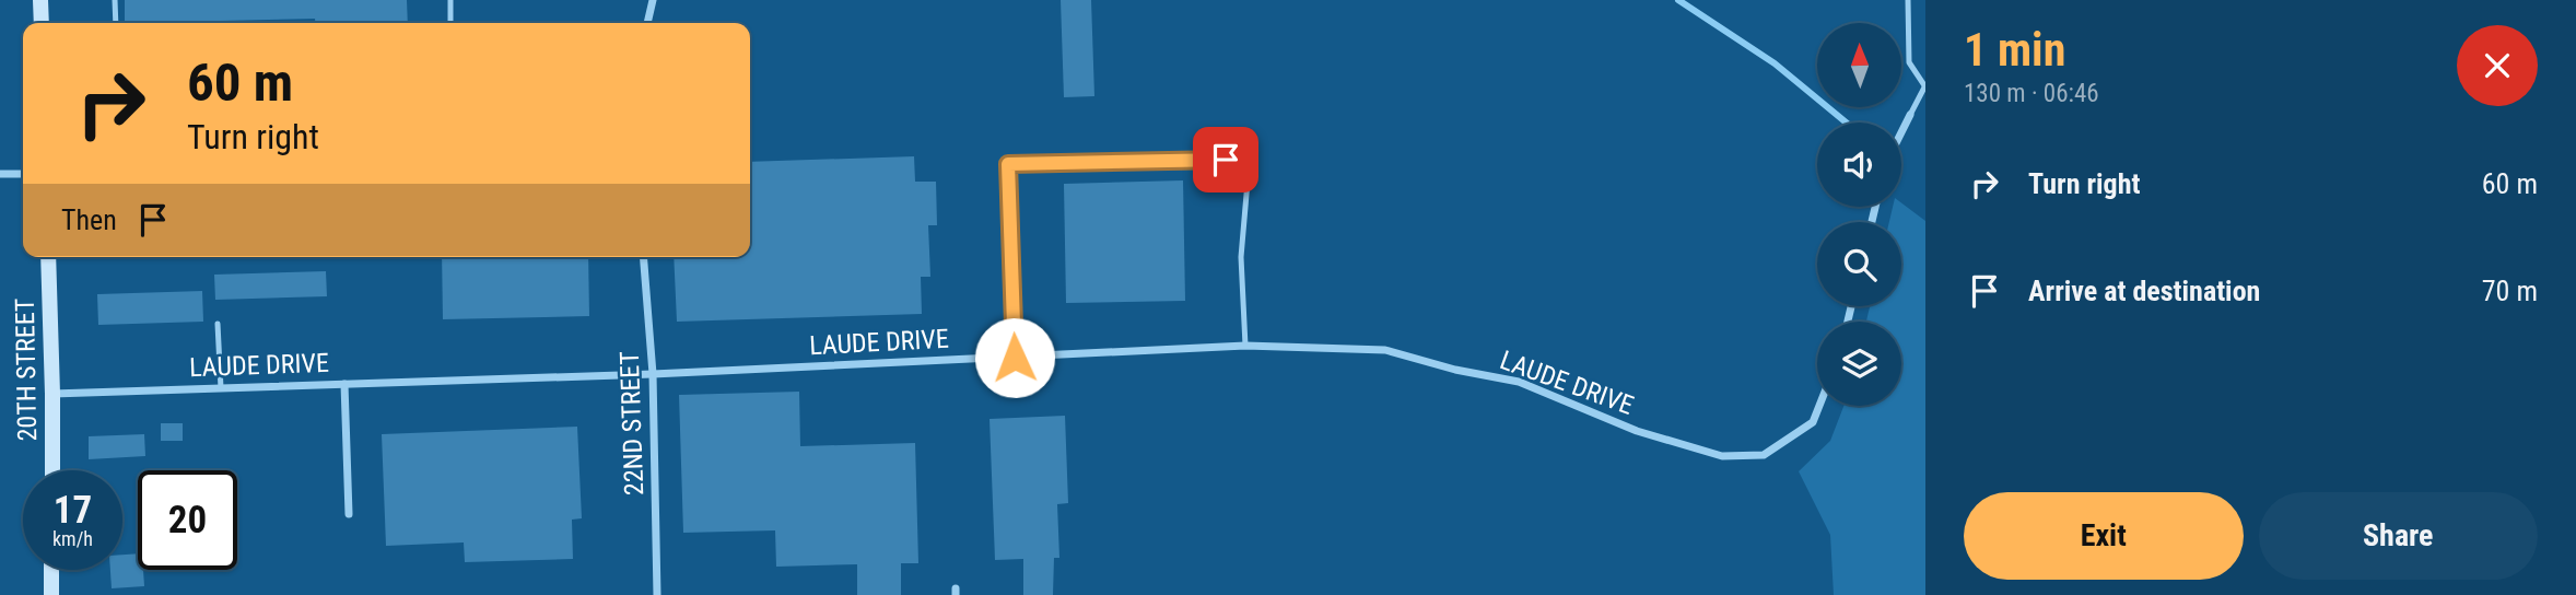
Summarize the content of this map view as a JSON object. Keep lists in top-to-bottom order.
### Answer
{
  "streets": {
    "street": ["LAUDE DRIVE", "20TH STREET", "22ND STREET"]
  },
  "crossings": [
    ["LAUDE DRIVE", "20TH STREET"],
    ["LAUDE DRIVE", "22ND STREET"]
  ],
  "north": "top",
  "page": {
    "heading": ["1 min", "130 m · 06:46"],
    "turn": ["60 m", "Turn right"],
    "list": [
      {
        "name": "Turn right",
        "value": "60 m"
      },
      {
        "name": "Arrive at destination",
        "value": "70 m"
      }
    ],
    "then": "Then",
    "speed": "17 km/h",
    "limit": "20",
    "buttons": ["Exit", "Share"]
  }
}
